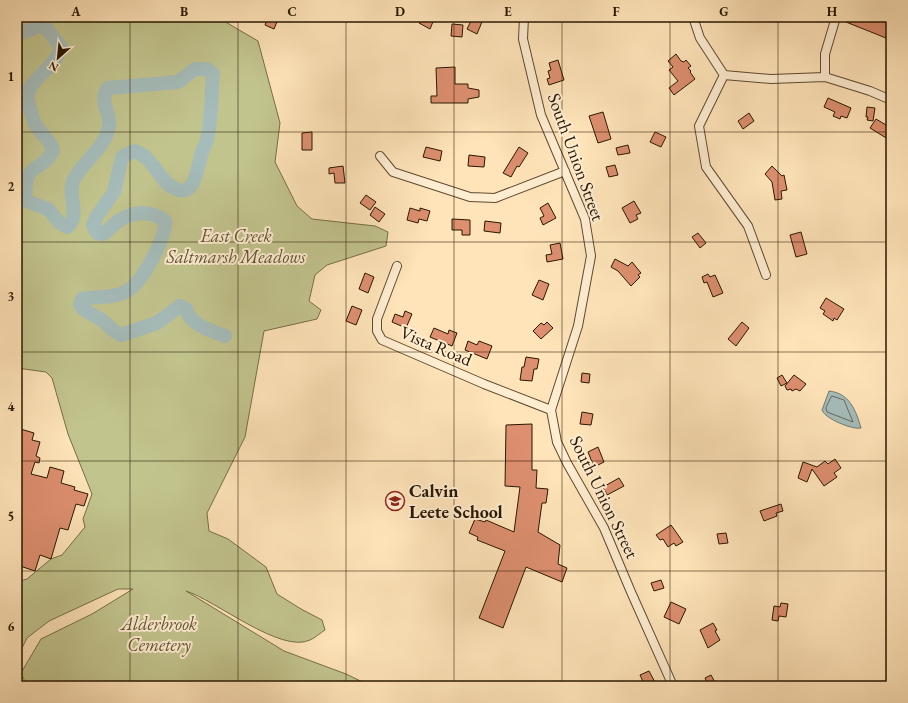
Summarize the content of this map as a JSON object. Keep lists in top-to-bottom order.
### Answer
{
  "streets": {
    "street": ["South Union Street", "Vista Road"]
  },
  "crossings": [
    ["South Union Street", "Vista Road"]
  ],
  "parks": ["East Creek Saltmarsh Meadows", "Alderbrook Cemetery"],
  "places": {
    "school or university": ["Calvin Leete School"]
  },
  "north": "bottom left",
  "grid": {
    "columns": [
      "A",
      "B",
      "C",
      "D",
      "E",
      "F",
      "G",
      "H"
    ],
    "rows": [
      "1",
      "2",
      "3",
      "4",
      "5",
      "6"
    ]
  }
}
